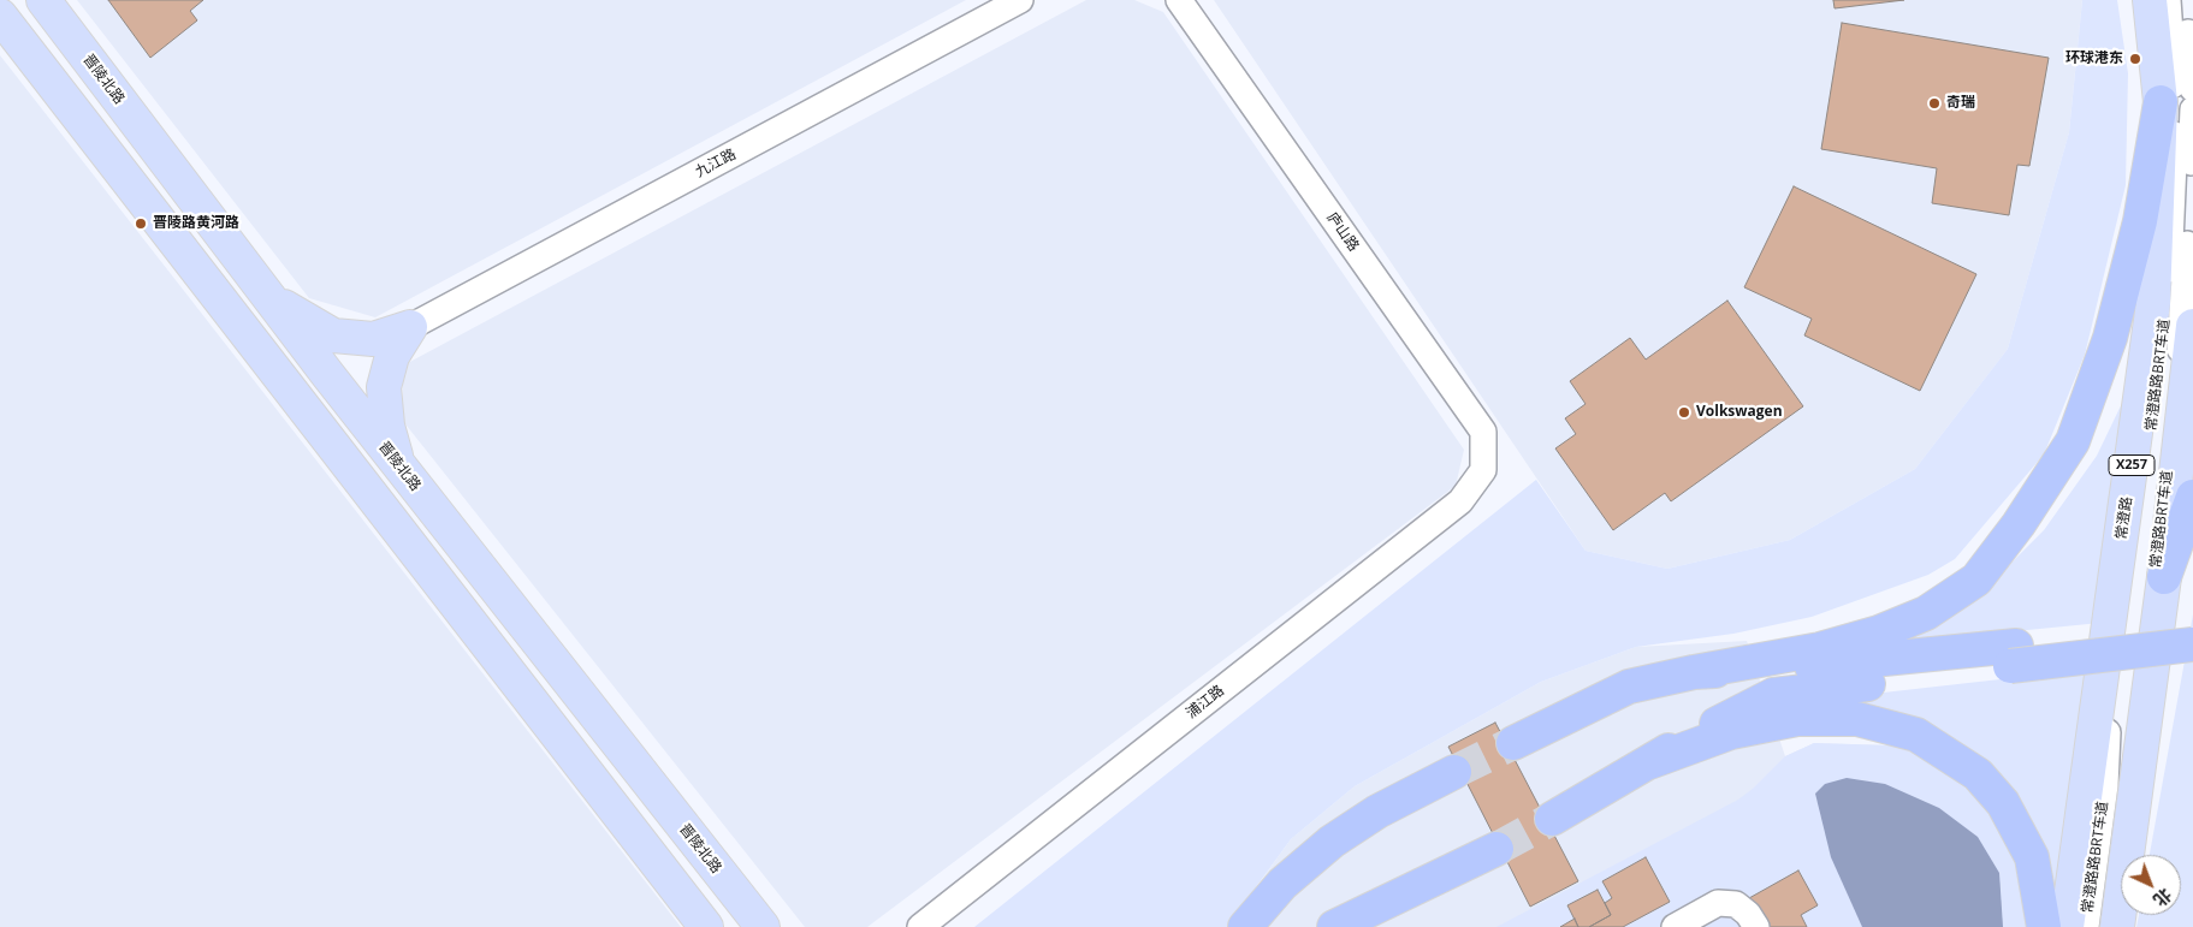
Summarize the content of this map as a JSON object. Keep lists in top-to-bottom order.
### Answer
{
  "streets": {
    "main road": ["晋陵北路", "X257", "常澄路"],
    "street": [
      "九江路",
      "庐山路",
      "常澄路路BRT车道",
      "常澄路BRT车道",
      "浦江路"
    ]
  },
  "crossings": [
    ["庐山路", "浦江路"]
  ],
  "places": [
    "环球港东",
    "奇瑞",
    "晋陵路黄河路",
    "Volkswagen"
  ],
  "north": "bottom right"
}
